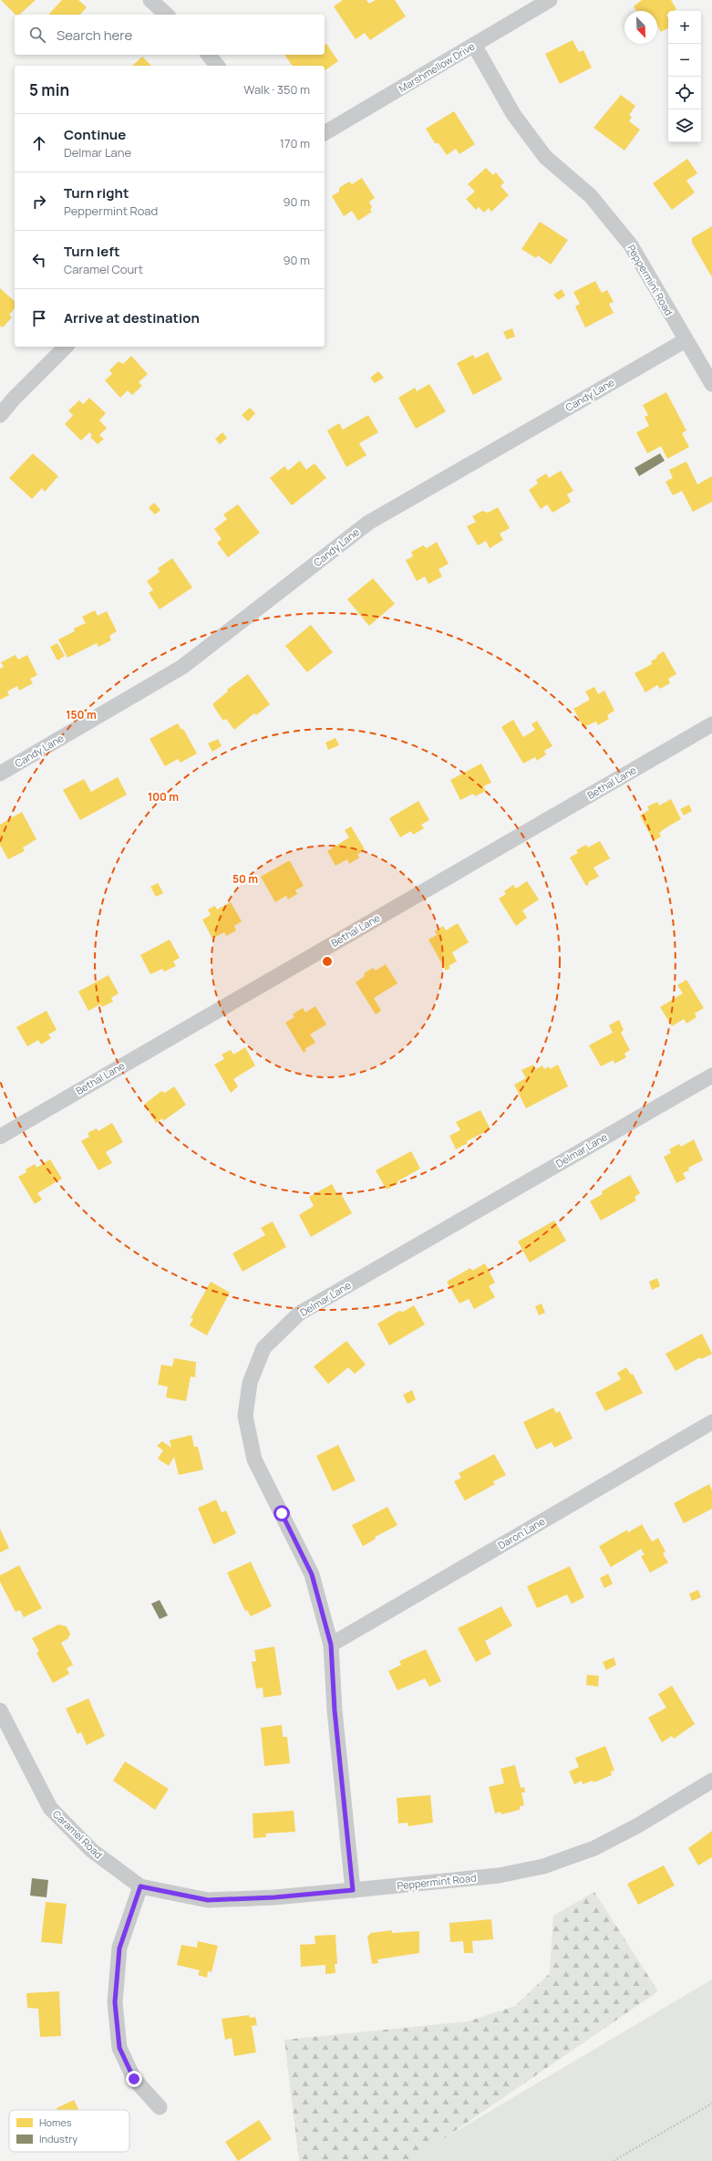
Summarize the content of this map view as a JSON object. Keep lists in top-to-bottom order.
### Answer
{
  "streets": {
    "street": [
      "Marshmellow Drive",
      "Peppermint Road",
      "Candy Lane",
      "Bethal Lane",
      "Delmar Lane",
      "Daron Lane",
      "Caramel Road"
    ]
  },
  "crossings": [
    ["Marshmellow Drive", "Peppermint Road"],
    ["Peppermint Road", "Candy Lane"],
    ["Peppermint Road", "Delmar Lane"],
    ["Peppermint Road", "Caramel Road"],
    ["Delmar Lane", "Daron Lane"]
  ],
  "legend": ["Homes", "Industry"],
  "north": "bottom right",
  "page": {
    "map_buttons": ["+", "−"],
    "search": "Search here",
    "heading": ["5 min", "Walk · 350 m"],
    "list": [
      ["Continue", "Delmar Lane", "170 m"],
      ["Turn right", "Peppermint Road", "90 m"],
      ["Turn left", "Caramel Court", "90 m"],
      "Arrive at destination"
    ]
  },
  "rings": ["150 m", "100 m", "50 m"]
}
